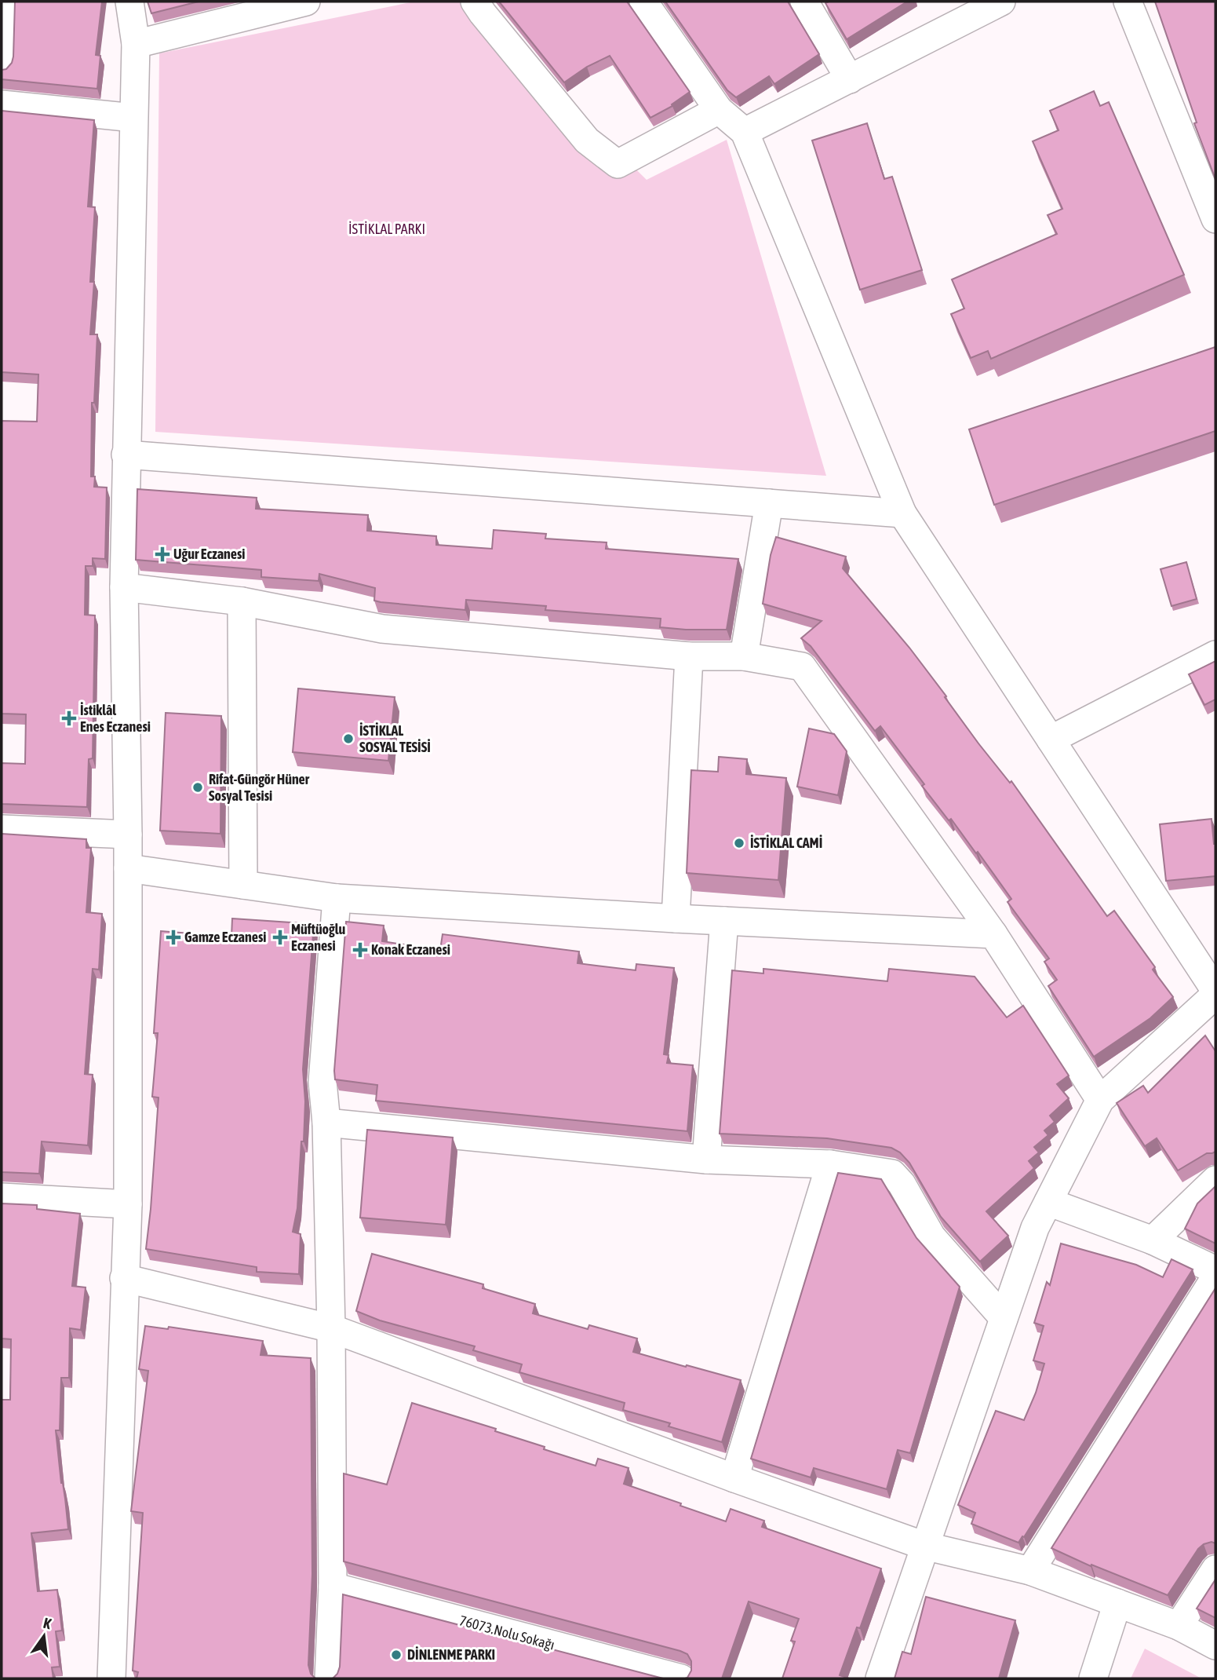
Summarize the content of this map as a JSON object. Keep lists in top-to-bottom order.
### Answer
{
  "streets": {
    "street": ["76073.Nolu Sokağı"]
  },
  "parks": ["İSTİKLAL PARKI"],
  "places": {
    "health": [
      "Uğur Eczanesi",
      "İstiklâl Enes Eczanesi",
      "Gamze Eczanesi",
      "Müftüoğlu Eczanesi",
      "Konak Eczanesi"
    ],
    "other": [
      "İSTİKLAL SOSYAL TESİSİ",
      "Rifat-Güngör Hüner Sosyal Tesisi",
      "İSTİKLAL CAMİ",
      "DİNLENME PARKI"
    ]
  },
  "north": "top"
}
